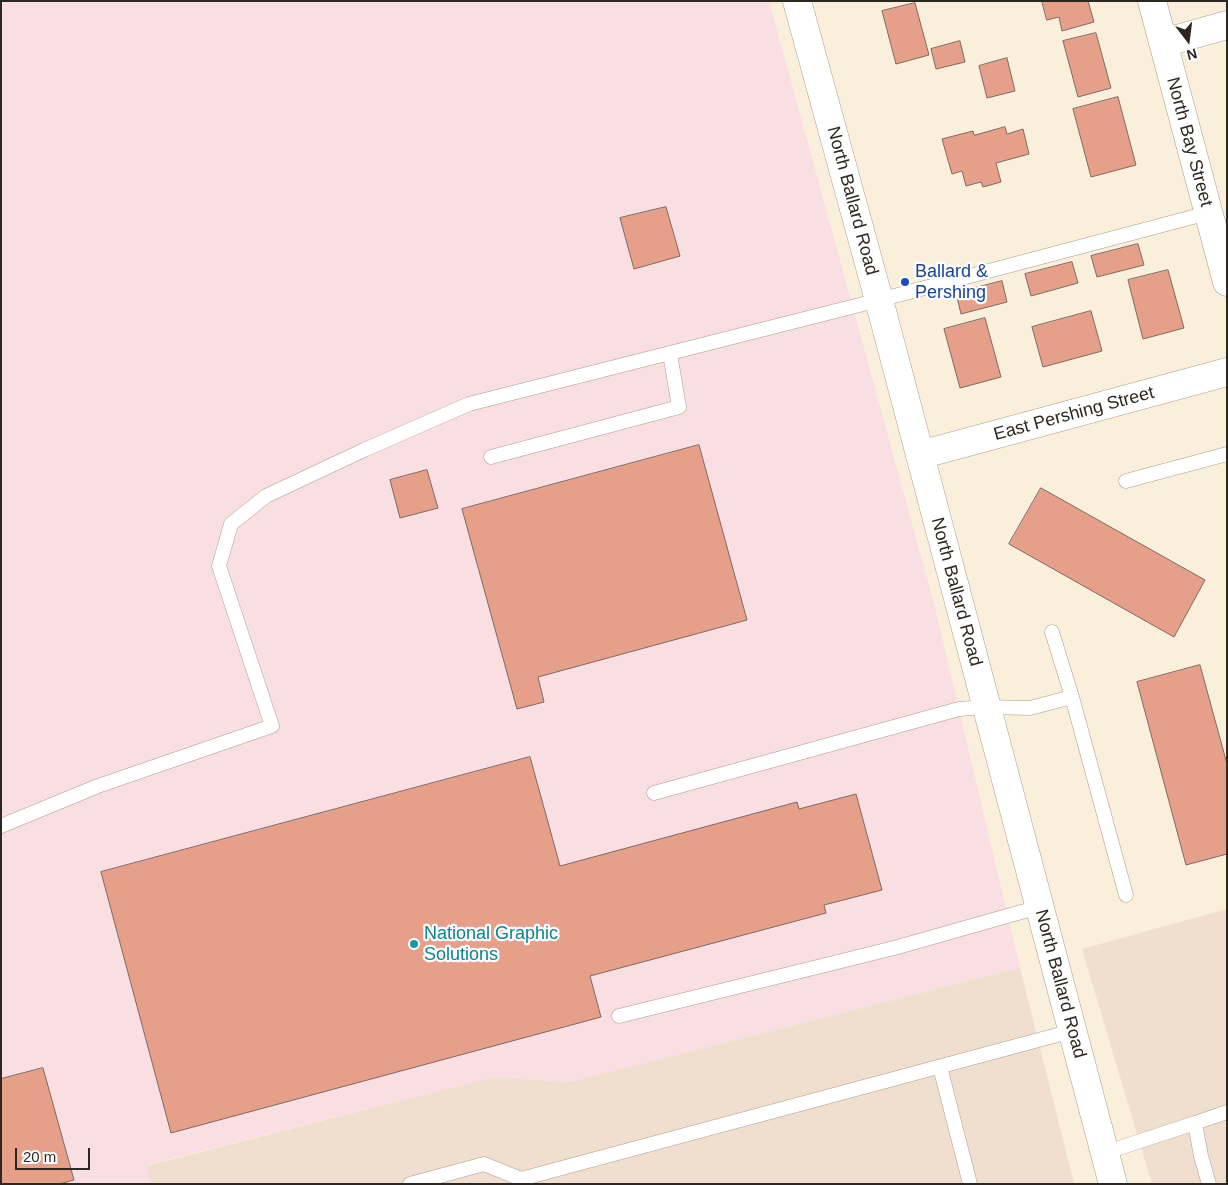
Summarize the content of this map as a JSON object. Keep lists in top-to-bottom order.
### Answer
{
  "streets": {
    "main road": ["North Bay Street", "North Ballard Road", "East Pershing Street"]
  },
  "crossings": [
    ["North Ballard Road", "East Pershing Street"]
  ],
  "places": ["Ballard & Pershing", "National Graphic Solutions"],
  "scale_bar": "20 m",
  "north": "bottom"
}
